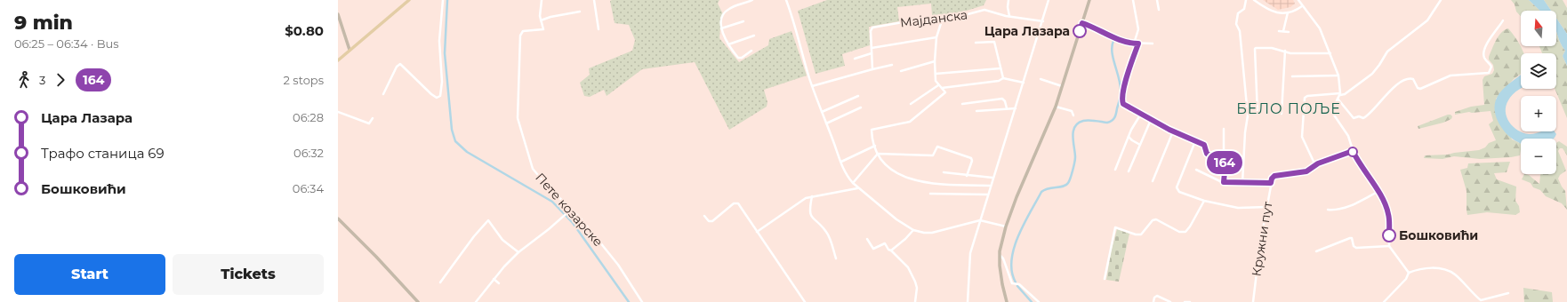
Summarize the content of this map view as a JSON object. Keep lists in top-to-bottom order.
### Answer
{
  "streets": {
    "street": ["Мајданска", "Пете козарске", "Кружни пут"]
  },
  "districts": ["БЕЛО ПОЉЕ"],
  "places": ["Цара Лазара", "Бошковићи"],
  "lines": ["bus line 164"],
  "north": "top",
  "page": {
    "heading": ["9 min", "06:25 – 06:34 · Bus", "$0.80"],
    "on_map": "164",
    "map_buttons": ["+", "−"],
    "legs": ["3", "164", "2 stops"],
    "list": [
      {
        "name": "Цара Лазара",
        "value": "06:28"
      },
      {
        "name": "Трафо станица 69",
        "value": "06:32"
      },
      {
        "name": "Бошковићи",
        "value": "06:34"
      }
    ],
    "buttons": ["Start", "Tickets"]
  }
}
